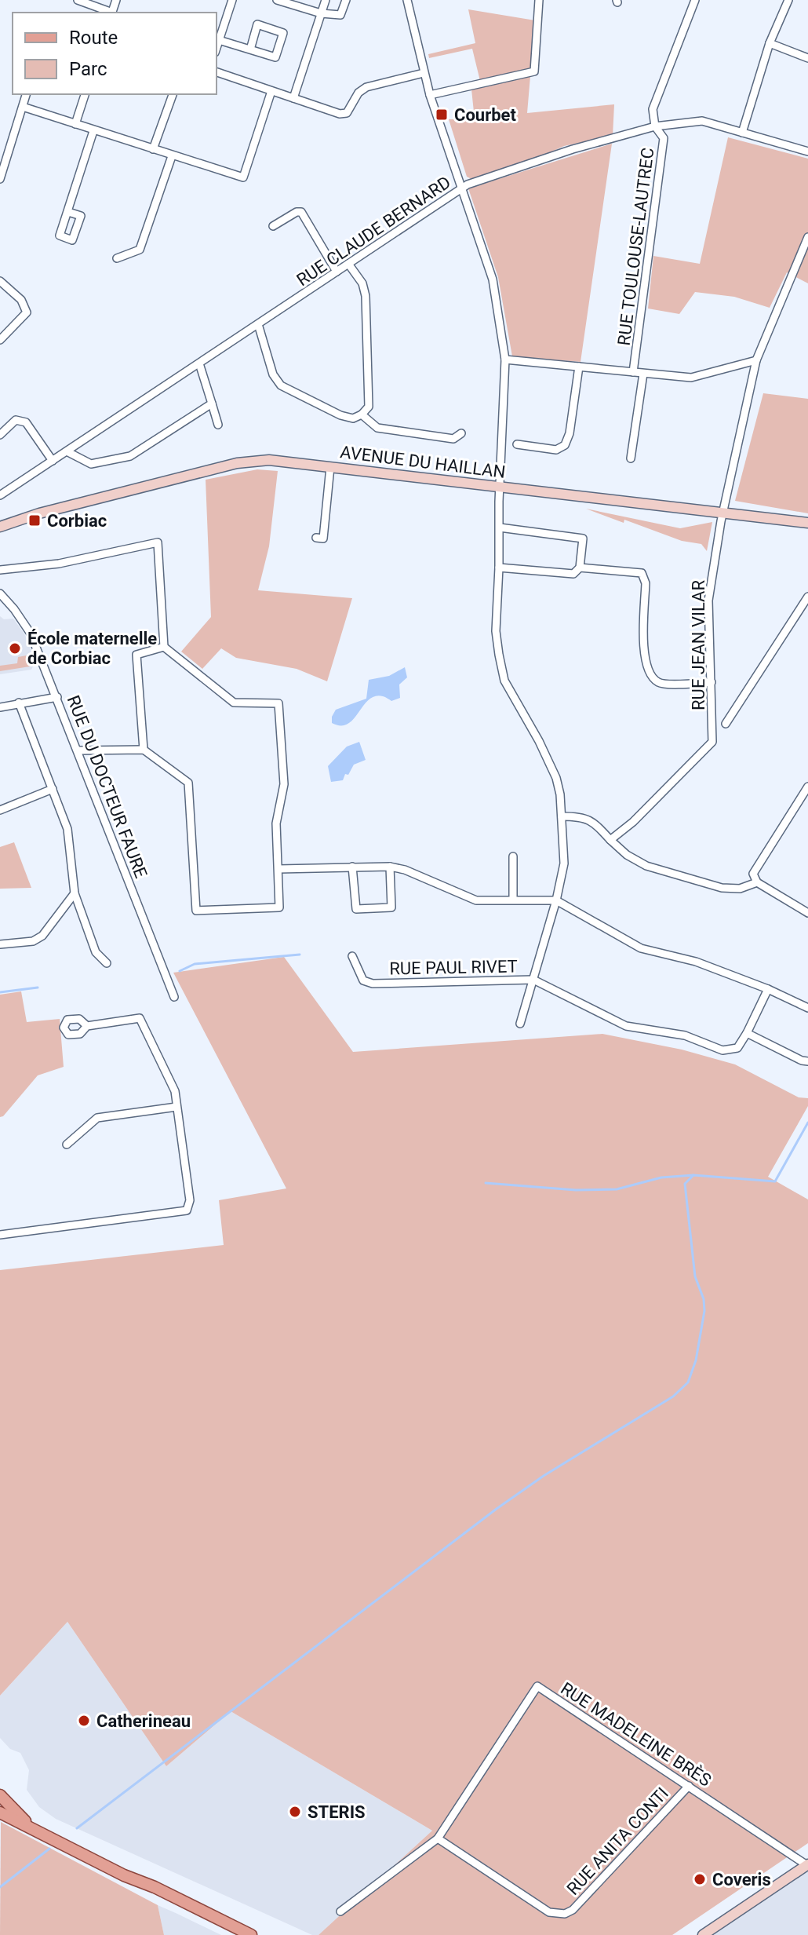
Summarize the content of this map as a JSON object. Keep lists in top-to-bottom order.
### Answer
{
  "streets": {
    "street": [
      "RUE CLAUDE BERNARD",
      "RUE TOULOUSE-LAUTREC",
      "AVENUE DU HAILLAN",
      "RUE JEAN VILAR",
      "RUE DU DOCTEUR FAURE",
      "RUE PAUL RIVET",
      "RUE MADELEINE BRÈS",
      "RUE ANITA CONTI"
    ]
  },
  "crossings": [
    ["RUE CLAUDE BERNARD", "RUE TOULOUSE-LAUTREC"],
    ["AVENUE DU HAILLAN", "RUE JEAN VILAR"],
    ["RUE MADELEINE BRÈS", "RUE ANITA CONTI"]
  ],
  "places": {
    "transit": ["Courbet", "Corbiac"],
    "other": [
      "École maternelle de Corbiac",
      "Catherineau",
      "STERIS",
      "Coveris"
    ]
  },
  "legend": ["Route", "Parc"]
}
